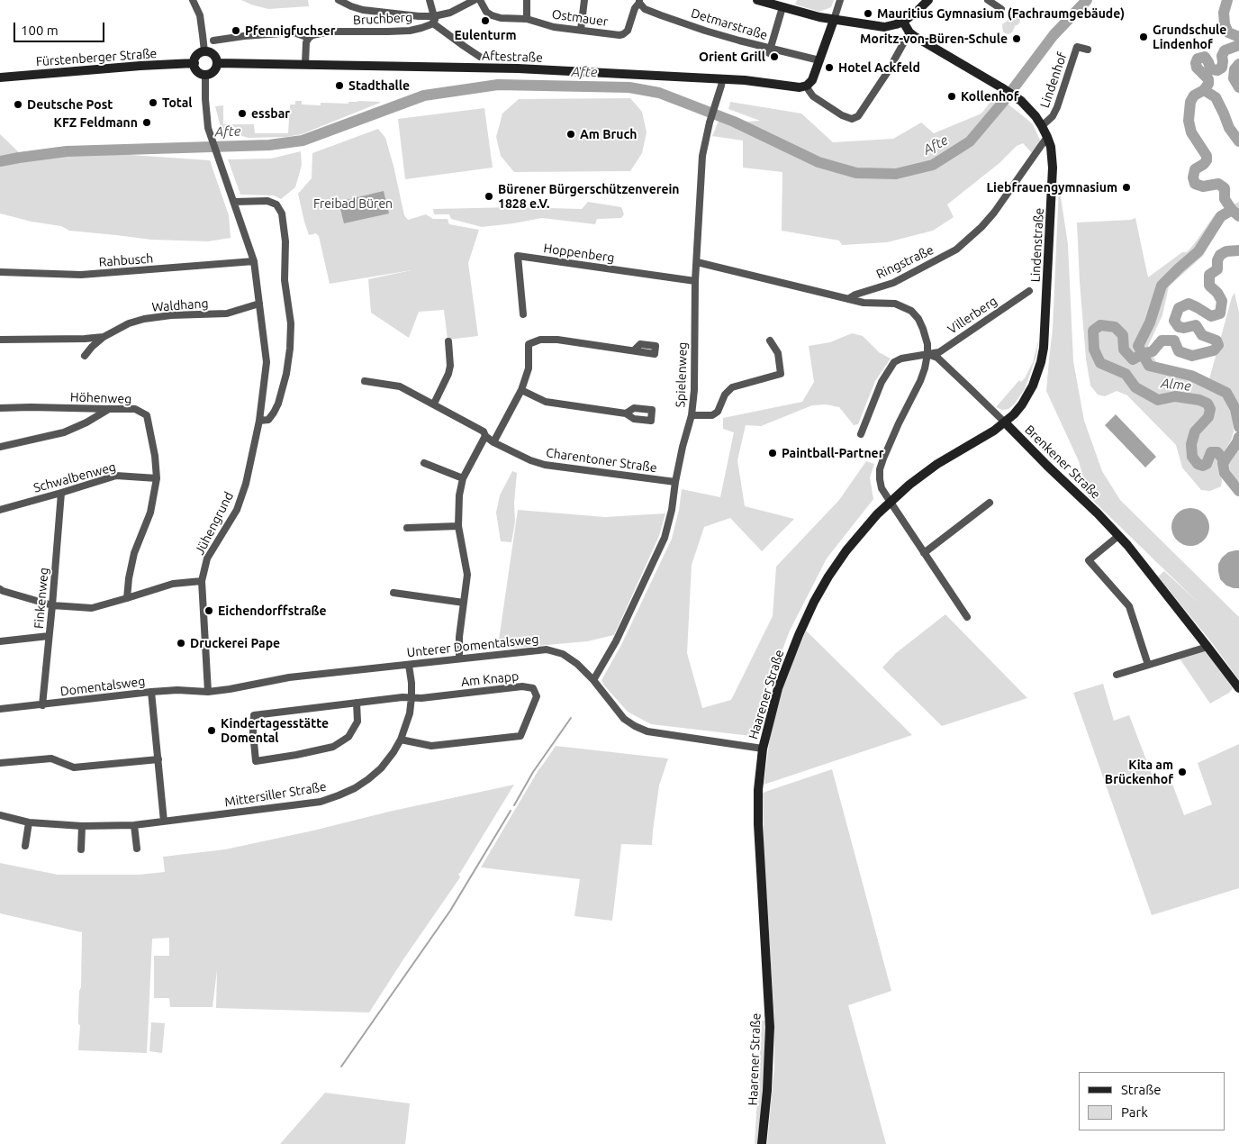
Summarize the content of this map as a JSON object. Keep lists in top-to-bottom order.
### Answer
{
  "streets": {
    "main road": [
      "Aftestraße",
      "Fürstenberger Straße",
      "Lindenstraße",
      "Brenkener Straße",
      "Haarener Straße"
    ],
    "street": [
      "Ostmauer",
      "Bruchberg",
      "Detmarstraße",
      "Lindenhof",
      "Hoppenberg",
      "Rahbusch",
      "Ringstraße",
      "Waldhang",
      "Villerberg",
      "Spielenweg",
      "Höhenweg",
      "Charentoner Straße",
      "Schwalbenweg",
      "Jühengrund",
      "Finkenweg",
      "Unterer Domentalsweg",
      "Am Knapp",
      "Domentalsweg",
      "Mittersiller Straße"
    ]
  },
  "crossings": [
    ["Ostmauer", "Detmarstraße"],
    ["Aftestraße", "Fürstenberger Straße"],
    ["Aftestraße", "Spielenweg"],
    ["Aftestraße", "Jühengrund"],
    ["Fürstenberger Straße", "Jühengrund"],
    ["Lindenhof", "Lindenstraße"],
    ["Lindenstraße", "Ringstraße"],
    ["Lindenstraße", "Brenkener Straße"],
    ["Lindenstraße", "Haarener Straße"],
    ["Hoppenberg", "Spielenweg"],
    ["Rahbusch", "Jühengrund"],
    ["Waldhang", "Jühengrund"],
    ["Villerberg", "Brenkener Straße"],
    ["Spielenweg", "Charentoner Straße"],
    ["Spielenweg", "Unterer Domentalsweg"],
    ["Höhenweg", "Schwalbenweg"],
    ["Brenkener Straße", "Haarener Straße"],
    ["Schwalbenweg", "Finkenweg"],
    ["Jühengrund", "Unterer Domentalsweg"],
    ["Jühengrund", "Domentalsweg"],
    ["Finkenweg", "Domentalsweg"],
    ["Unterer Domentalsweg", "Domentalsweg"],
    ["Unterer Domentalsweg", "Haarener Straße"],
    ["Unterer Domentalsweg", "Mittersiller Straße"],
    ["Am Knapp", "Mittersiller Straße"]
  ],
  "water": ["Afte", "Alme"],
  "parks": ["Freibad Büren"],
  "places": [
    "Mauritius Gymnasium (Fachraumgebäude)",
    "Eulenturm",
    "Pfennigfuchser",
    "Grundschule Lindenhof",
    "Moritz-von-Büren-Schule",
    "Orient Grill",
    "Hotel Ackfeld",
    "Stadthalle",
    "Kollenhof",
    "Total",
    "Deutsche Post",
    "essbar",
    "KFZ Feldmann",
    "Am Bruch",
    "Liebfrauengymnasium",
    "Bürener Bürgerschützenverein 1828 e.V.",
    "Paintball-Partner",
    "Eichendorffstraße",
    "Druckerei Pape",
    "Kindertagesstätte Domental",
    "Kita am Brückenhof"
  ],
  "legend": ["Straße", "Park"],
  "scale_bar": "100 m"
}
